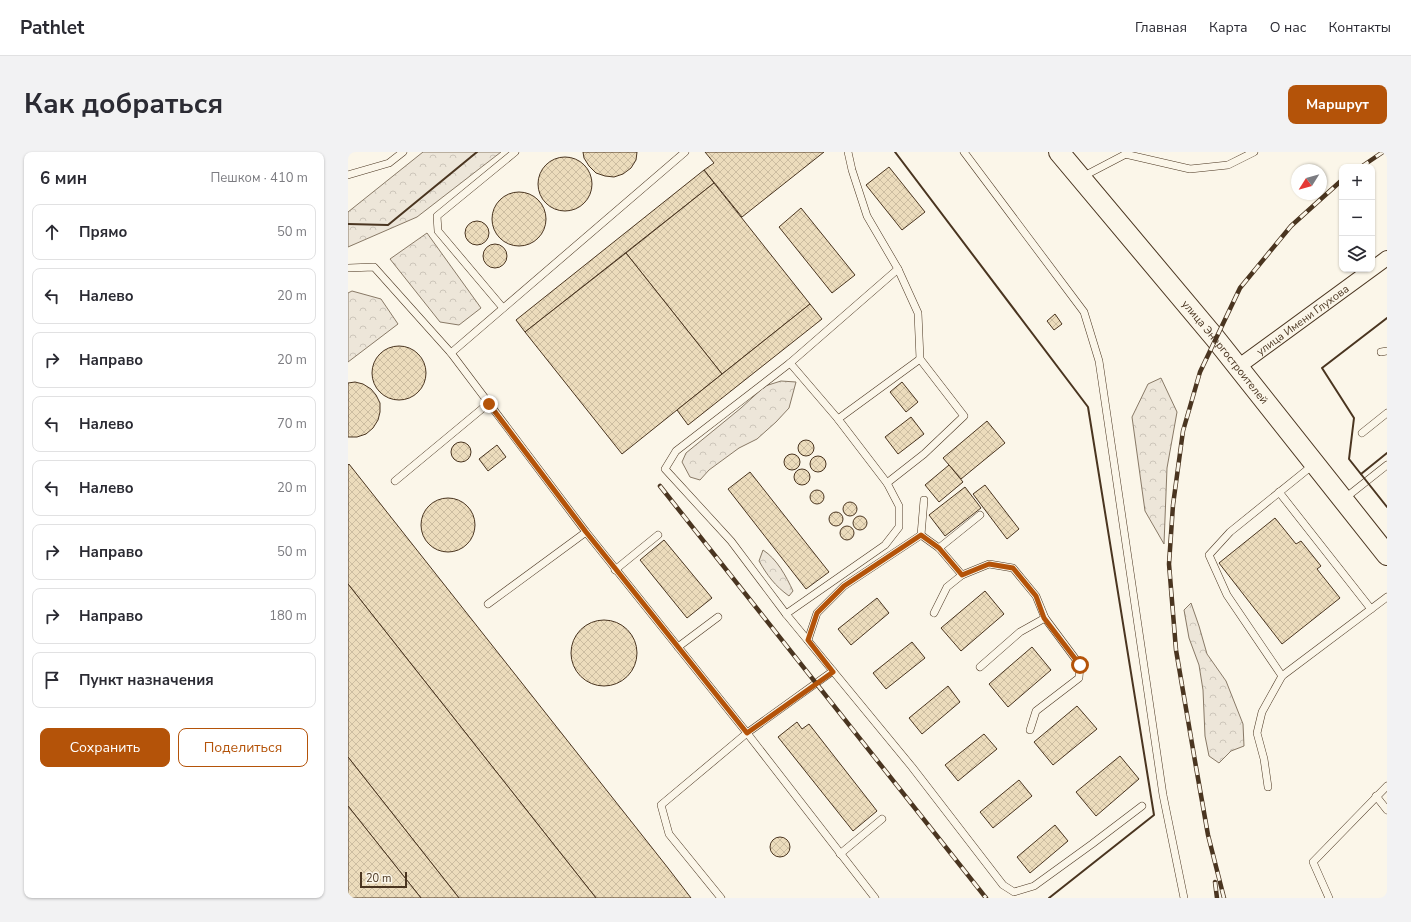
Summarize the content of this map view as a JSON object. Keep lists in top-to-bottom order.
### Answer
{
  "streets": {
    "main road": ["улица Энергостроителей"],
    "street": ["улица Имени Глухова"]
  },
  "crossings": [
    ["улица Имени Глухова", "улица Энергостроителей"]
  ],
  "scale_bar": "20 m",
  "north": "bottom left",
  "page": {
    "header": "Pathlet",
    "nav": [
      "Главная",
      "Карта",
      "О нас",
      "Контакты"
    ],
    "title": "Как добраться",
    "buttons": [
      "Маршрут",
      ["Сохранить", "Поделиться"]
    ],
    "heading": ["6 мин", "Пешком · 410 m"],
    "map_buttons": ["+", "−"],
    "list": [
      ["Прямо", "50 m"],
      ["Налево", "20 m"],
      ["Направо", "20 m"],
      ["Налево", "70 m"],
      ["Налево", "20 m"],
      ["Направо", "50 m"],
      ["Направо", "180 m"],
      "Пункт назначения"
    ],
    "scale": "20 m"
  }
}
